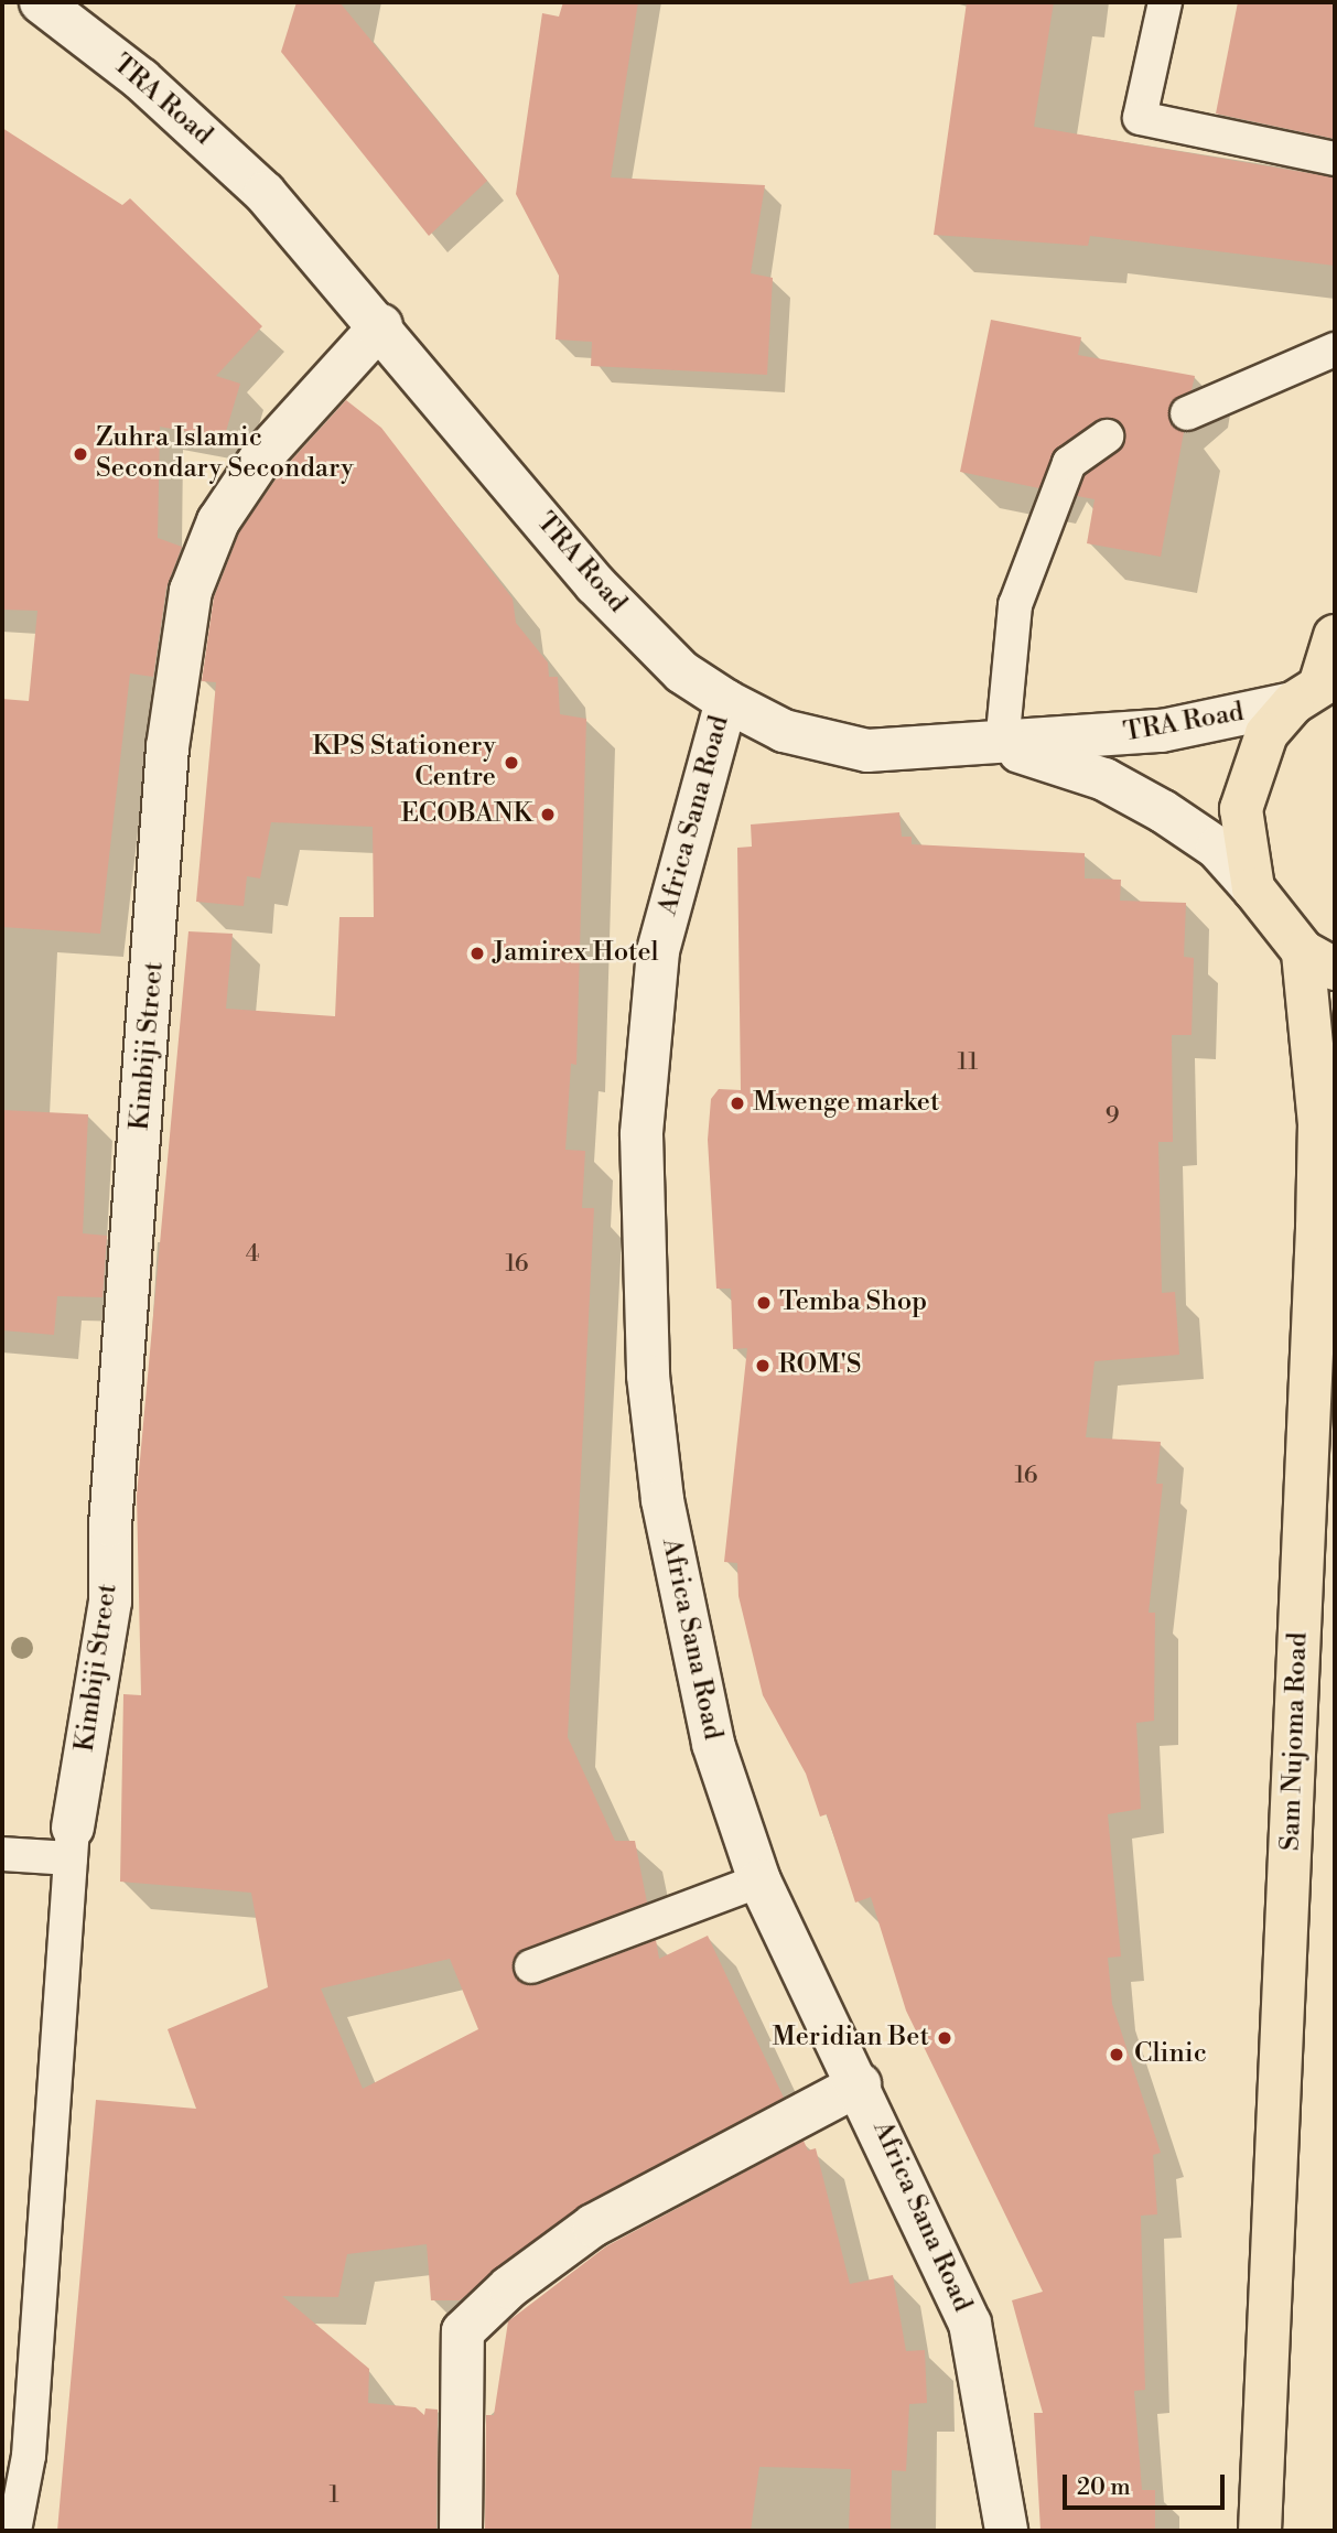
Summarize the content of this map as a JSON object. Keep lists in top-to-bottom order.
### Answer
{
  "streets": {
    "main road": ["Sam Nujoma Road"],
    "street": ["TRA Road", "Africa Sana Road", "Kimbiji Street"]
  },
  "crossings": [
    ["TRA Road", "Africa Sana Road"],
    ["TRA Road", "Kimbiji Street"]
  ],
  "places": [
    "Zuhra Islamic Secondary Secondary",
    "KPS Stationery Centre",
    "ECOBANK",
    "Jamirex Hotel",
    "Mwenge market",
    "Temba Shop",
    "ROM'S",
    "Meridian Bet",
    "Clinic"
  ],
  "house_numbers": [
    "11",
    "9",
    "4",
    "16",
    "16",
    "1"
  ],
  "scale_bar": "20 m"
}
